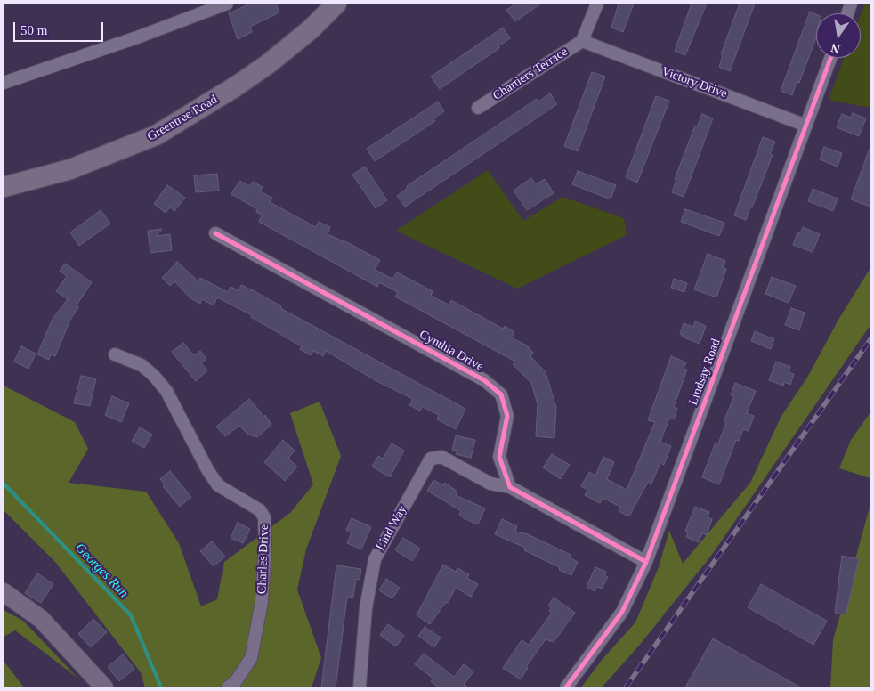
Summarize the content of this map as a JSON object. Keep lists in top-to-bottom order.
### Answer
{
  "streets": {
    "main road": ["Greentree Road"],
    "street": [
      "Chartiers Terrace",
      "Victory Drive",
      "Cynthia Drive",
      "Lindsay Road",
      "Lind Way",
      "Charles Drive"
    ]
  },
  "crossings": [
    ["Chartiers Terrace", "Victory Drive"],
    ["Victory Drive", "Lindsay Road"],
    ["Cynthia Drive", "Lind Way"]
  ],
  "water": ["Georges Run"],
  "scale_bar": "50 m",
  "north": "bottom"
}
